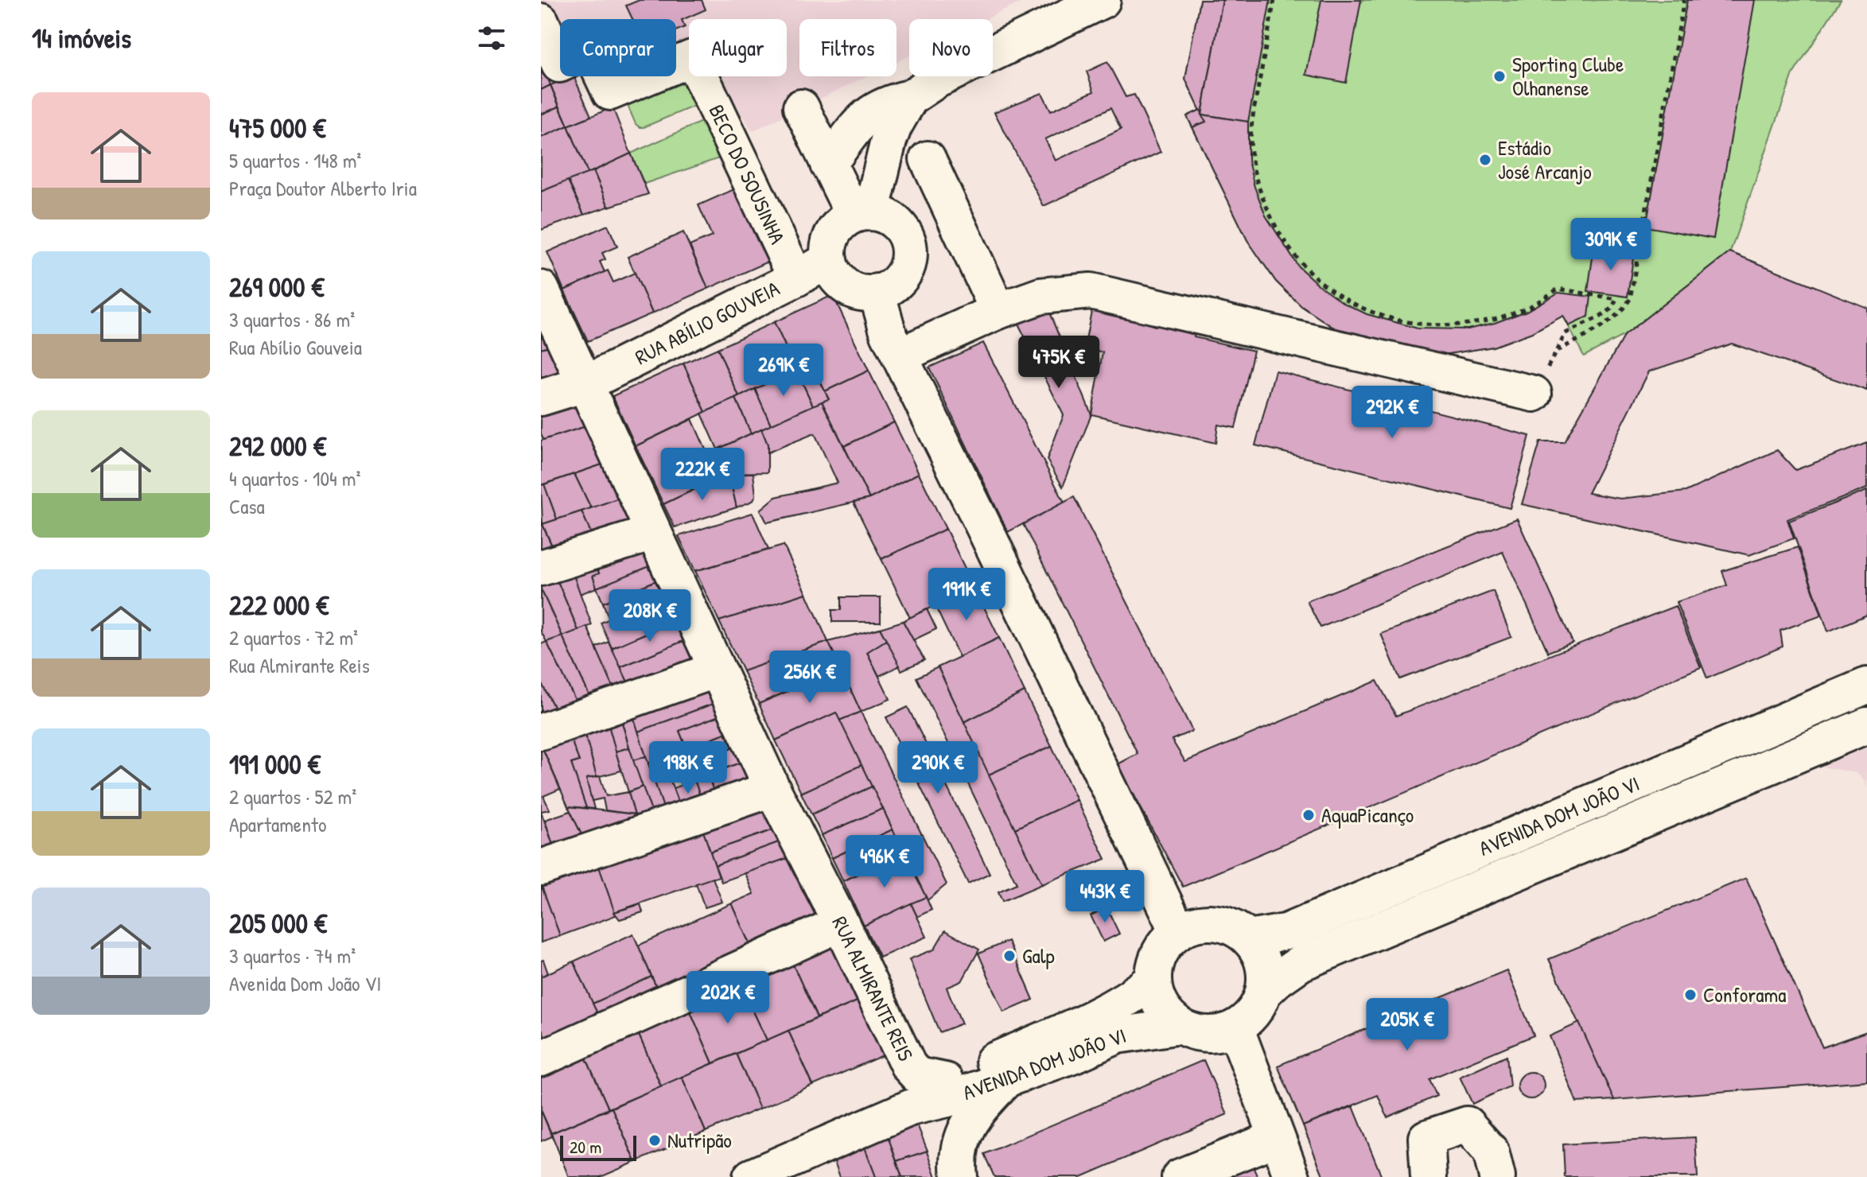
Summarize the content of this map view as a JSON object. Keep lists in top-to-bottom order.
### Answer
{
  "streets": {
    "street": [
      "BECO DO SOUSINHA",
      "RUA ABÍLIO GOUVEIA",
      "AVENIDA DOM JOÃO VI",
      "RUA ALMIRANTE REIS"
    ]
  },
  "crossings": [
    ["BECO DO SOUSINHA", "RUA ABÍLIO GOUVEIA"],
    ["RUA ABÍLIO GOUVEIA", "RUA ALMIRANTE REIS"],
    ["AVENIDA DOM JOÃO VI", "RUA ALMIRANTE REIS"]
  ],
  "places": [
    "Sporting Clube Olhanense",
    "Estádio José Arcanjo",
    "AquaPicanço",
    "Galp",
    "Conforama",
    "Nutripão"
  ],
  "scale_bar": "20 m",
  "page": {
    "heading": "14 imóveis",
    "chip": [
      "Comprar",
      "Alugar",
      "Filtros",
      "Novo"
    ],
    "list": [
      {
        "name": "475 000 €",
        "note": "5 quartos · 148 m² · Praça Doutor Alberto Iria"
      },
      {
        "name": "269 000 €",
        "note": "3 quartos · 86 m² · Rua Abílio Gouveia"
      },
      {
        "name": "292 000 €",
        "note": "4 quartos · 104 m² · Casa"
      },
      {
        "name": "222 000 €",
        "note": "2 quartos · 72 m² · Rua Almirante Reis"
      },
      {
        "name": "191 000 €",
        "note": "2 quartos · 52 m² · Apartamento"
      },
      {
        "name": "205 000 €",
        "note": "3 quartos · 74 m² · Avenida Dom João VI"
      }
    ],
    "price": [
      "309K €",
      "475K €",
      "269K €",
      "292K €",
      "222K €",
      "191K €",
      "208K €",
      "256K €",
      "198K €",
      "290K €",
      "496K €",
      "443K €",
      "202K €",
      "205K €"
    ],
    "scale": "20 m"
  }
}
